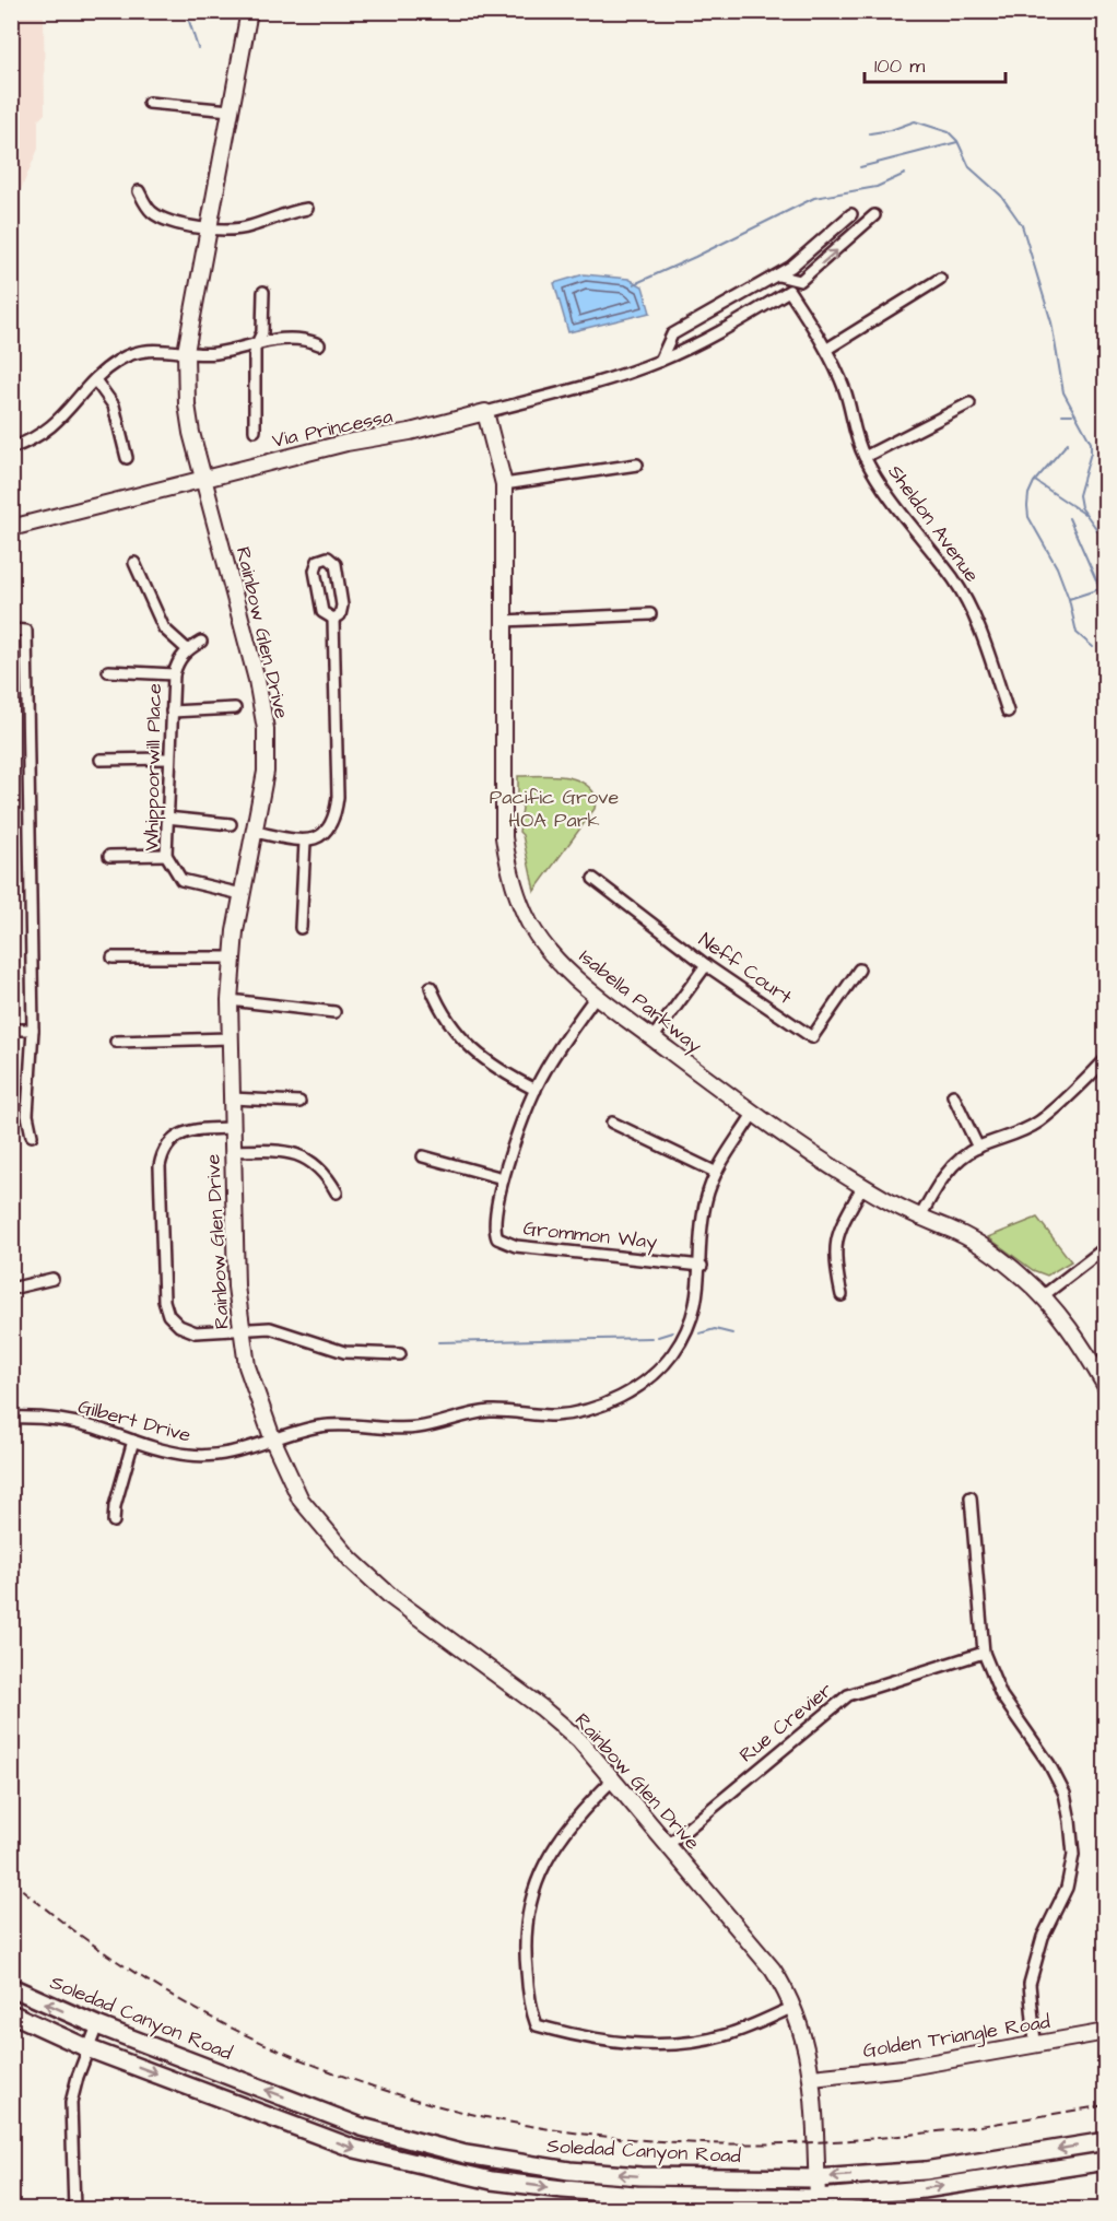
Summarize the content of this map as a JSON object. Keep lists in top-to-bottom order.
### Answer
{
  "streets": {
    "main road": ["Soledad Canyon Road"],
    "street": [
      "Via Princessa",
      "Sheldon Avenue",
      "Rainbow Glen Drive",
      "Whippoorwill Place",
      "Neff Court",
      "Isabella Parkway",
      "Grommon Way",
      "Gilbert Drive",
      "Rue Crevier",
      "Golden Triangle Road"
    ]
  },
  "crossings": [
    ["Via Princessa", "Sheldon Avenue"],
    ["Via Princessa", "Rainbow Glen Drive"],
    ["Via Princessa", "Isabella Parkway"],
    ["Rainbow Glen Drive", "Whippoorwill Place"],
    ["Rainbow Glen Drive", "Gilbert Drive"],
    ["Rainbow Glen Drive", "Rue Crevier"],
    ["Rainbow Glen Drive", "Soledad Canyon Road"],
    ["Rainbow Glen Drive", "Golden Triangle Road"],
    ["Isabella Parkway", "Grommon Way"],
    ["Isabella Parkway", "Gilbert Drive"],
    ["Grommon Way", "Gilbert Drive"]
  ],
  "parks": ["Pacific Grove HOA Park"],
  "scale_bar": "100 m"
}
